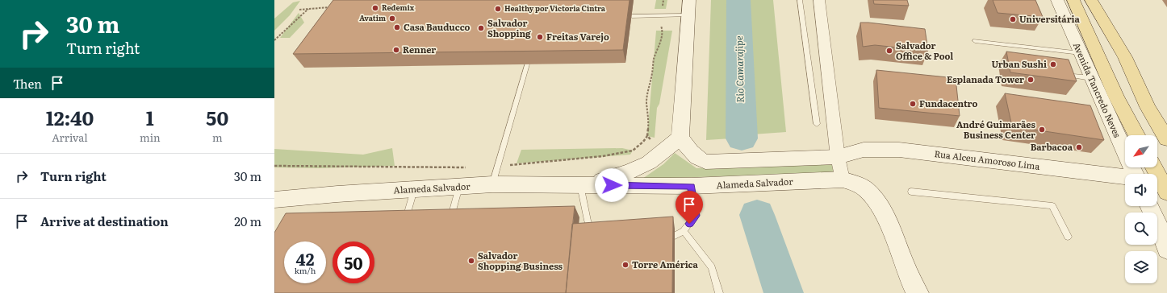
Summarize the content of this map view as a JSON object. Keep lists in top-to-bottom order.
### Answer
{
  "streets": {
    "street": ["Avenida Tancredo Neves", "Rua Alceu Amoroso Lima", "Alameda Salvador"]
  },
  "water": ["Rio Camarajipe"],
  "places": [
    "Redemix",
    "Healthy por Victoria Cintra",
    "Avatim",
    "Universitária",
    "Casa Bauducco",
    "Salvador Shopping",
    "Freitas Varejo",
    "Renner",
    "Salvador Office & Pool",
    "Urban Sushi",
    "Esplanada Tower",
    "Fundacentro",
    "André Guimarães Business Center",
    "Barbacoa",
    "Salvador Shopping Business",
    "Torre América"
  ],
  "north": "bottom left",
  "page": {
    "turn": ["30 m", "Turn right"],
    "then": "Then",
    "eta": [
      "12:40",
      "Arrival",
      "1",
      "min",
      "50",
      "m"
    ],
    "list": [
      {
        "name": "Turn right",
        "value": "30 m"
      },
      {
        "name": "Arrive at destination",
        "value": "20 m"
      }
    ],
    "speed": "42 km/h",
    "limit": "50"
  }
}
